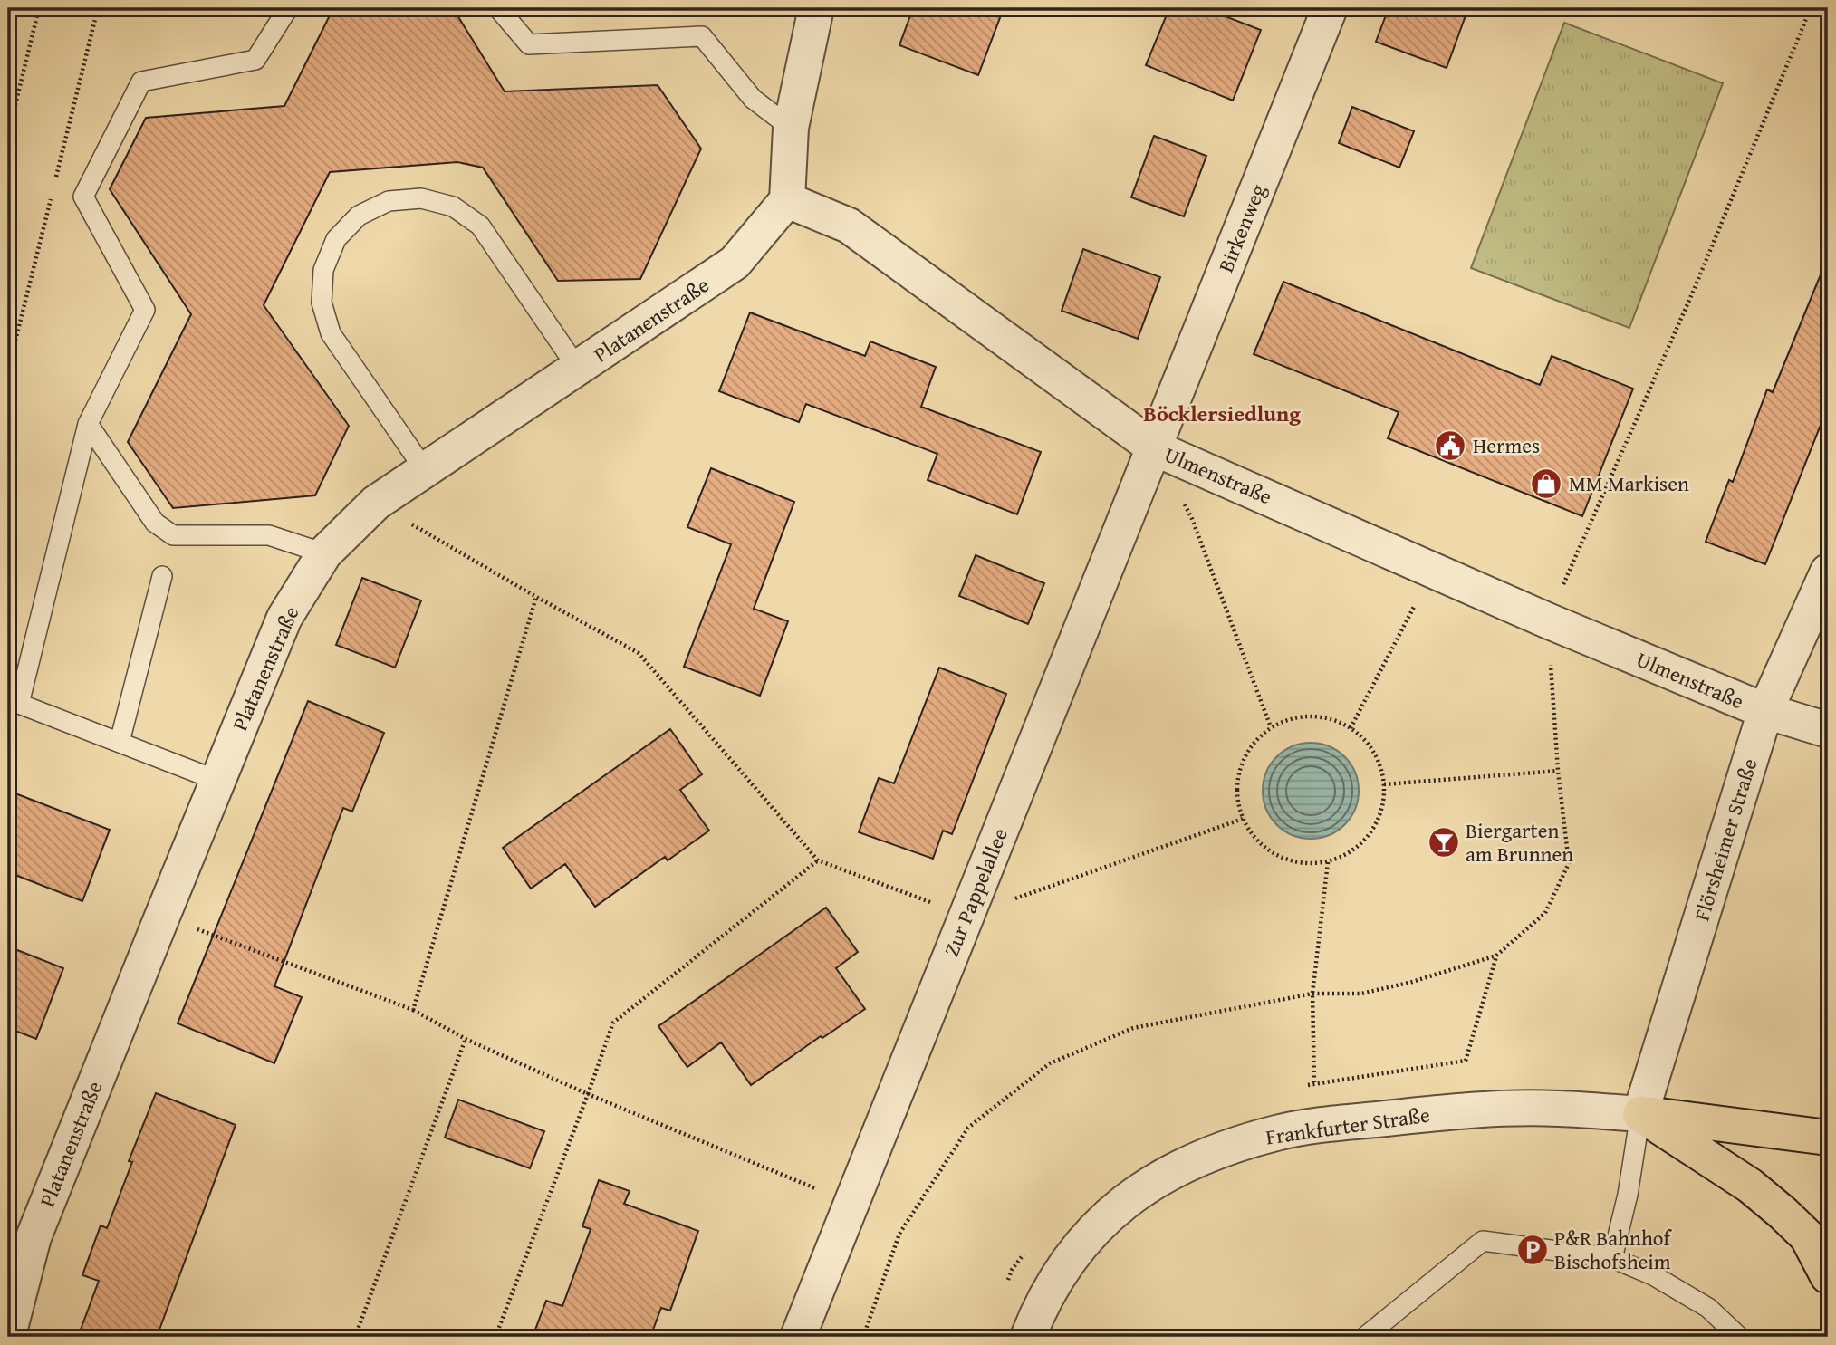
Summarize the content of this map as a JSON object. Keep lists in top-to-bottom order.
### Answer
{
  "streets": {
    "street": [
      "Birkenweg",
      "Platanenstraße",
      "Ulmenstraße",
      "Flörsheimer Straße",
      "Zur Pappelallee",
      "Frankfurter Straße"
    ]
  },
  "crossings": [
    ["Birkenweg", "Ulmenstraße"],
    ["Birkenweg", "Zur Pappelallee"],
    ["Platanenstraße", "Ulmenstraße"],
    ["Ulmenstraße", "Flörsheimer Straße"],
    ["Ulmenstraße", "Zur Pappelallee"],
    ["Flörsheimer Straße", "Frankfurter Straße"]
  ],
  "districts": ["Böcklersiedlung"],
  "places": {
    "public building": ["Hermes"],
    "shop": ["MM Markisen"],
    "bar": ["Biergarten am Brunnen"],
    "parking": ["P&R Bahnhof Bischofsheim"]
  }
}
